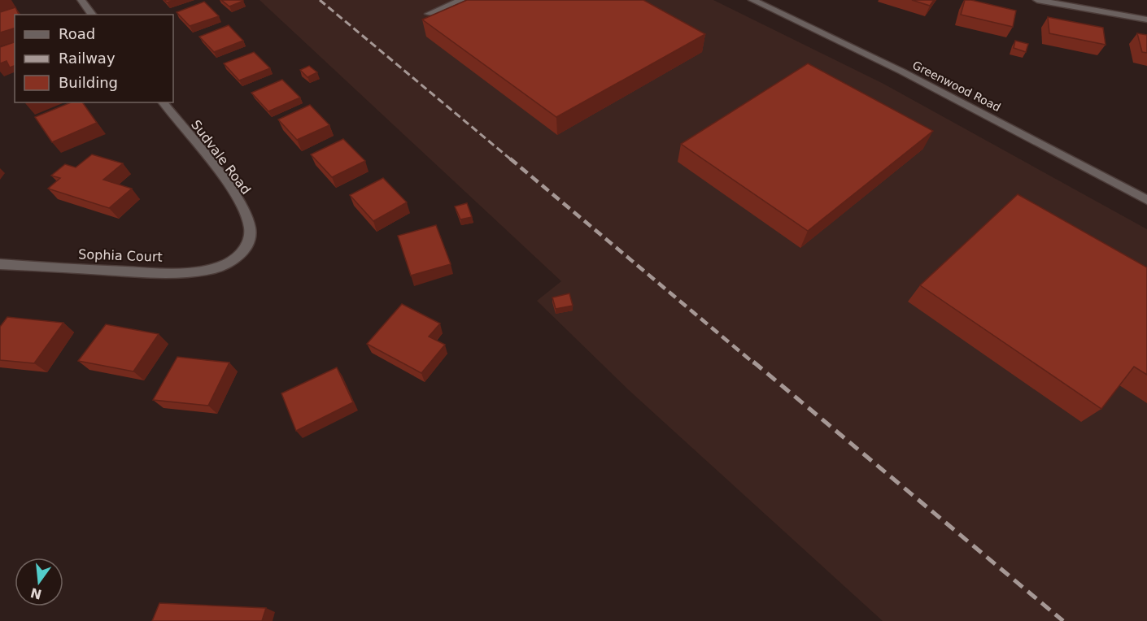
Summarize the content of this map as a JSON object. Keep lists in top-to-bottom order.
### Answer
{
  "streets": {
    "street": ["Greenwood Road", "Sudvale Road", "Sophia Court"]
  },
  "crossings": [
    ["Sudvale Road", "Sophia Court"]
  ],
  "legend": ["Road", "Railway", "Building"],
  "north": "bottom"
}
